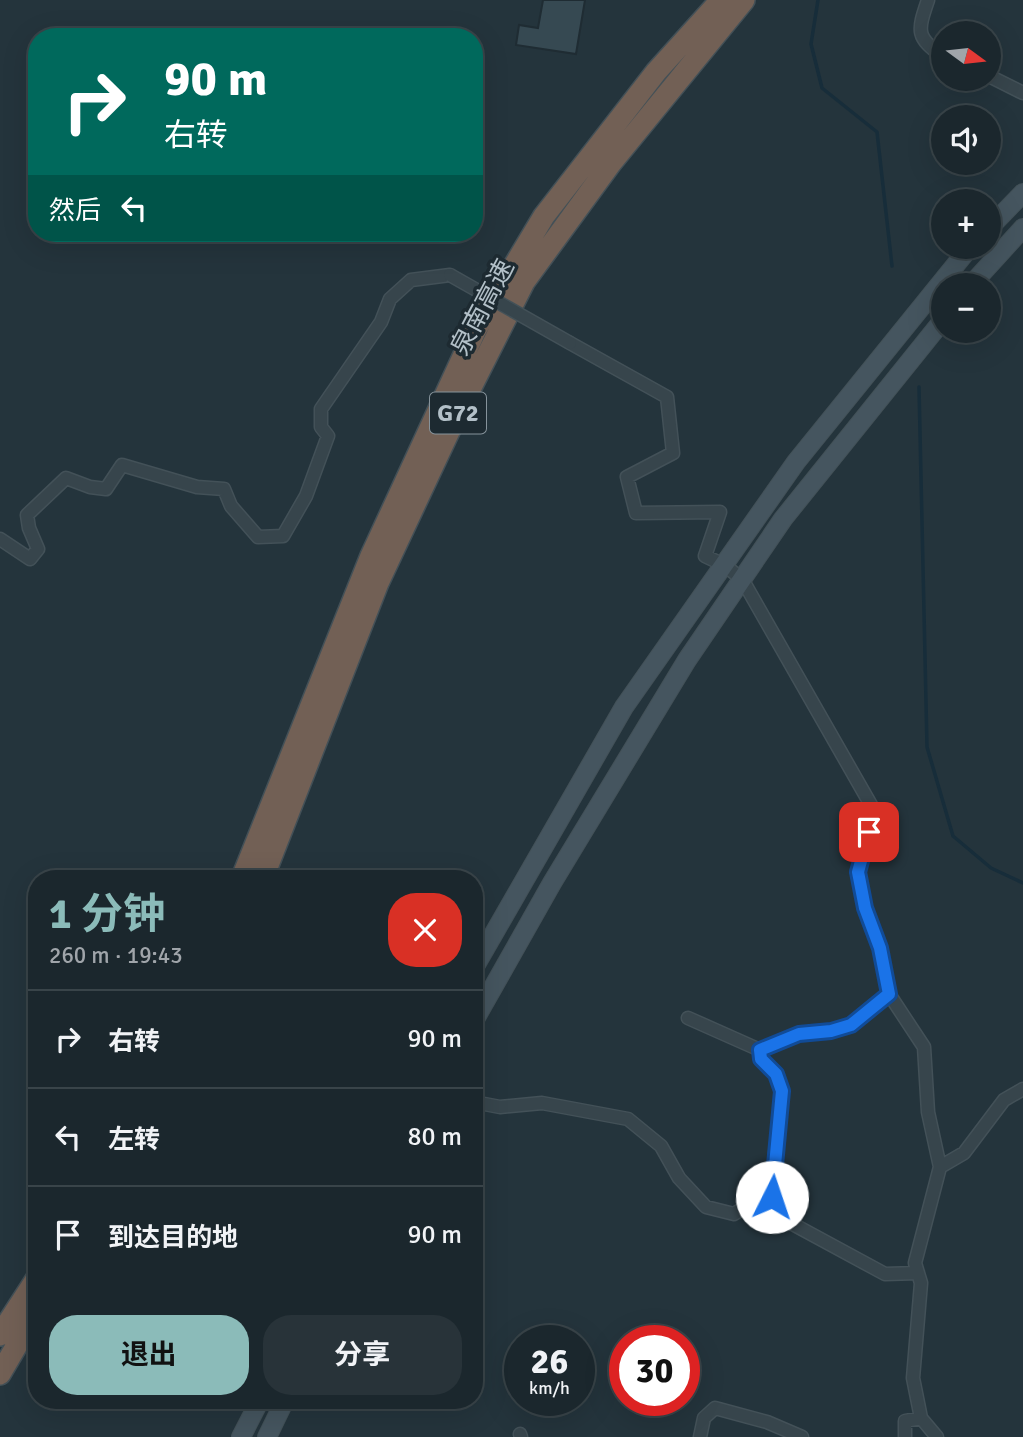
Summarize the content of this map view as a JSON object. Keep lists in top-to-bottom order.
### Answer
{
  "streets": {
    "highway": ["泉南高速", "G72"]
  },
  "north": "right",
  "page": {
    "map_buttons": ["+", "−"],
    "turn": ["90 m", "右转"],
    "then": "然后",
    "heading": ["1 分钟", "260 m · 19:43"],
    "list": [
      {
        "name": "右转",
        "value": "90 m"
      },
      {
        "name": "左转",
        "value": "80 m"
      },
      {
        "name": "到达目的地",
        "value": "90 m"
      }
    ],
    "buttons": ["退出", "分享"],
    "speed": "26 km/h",
    "limit": "30"
  }
}
